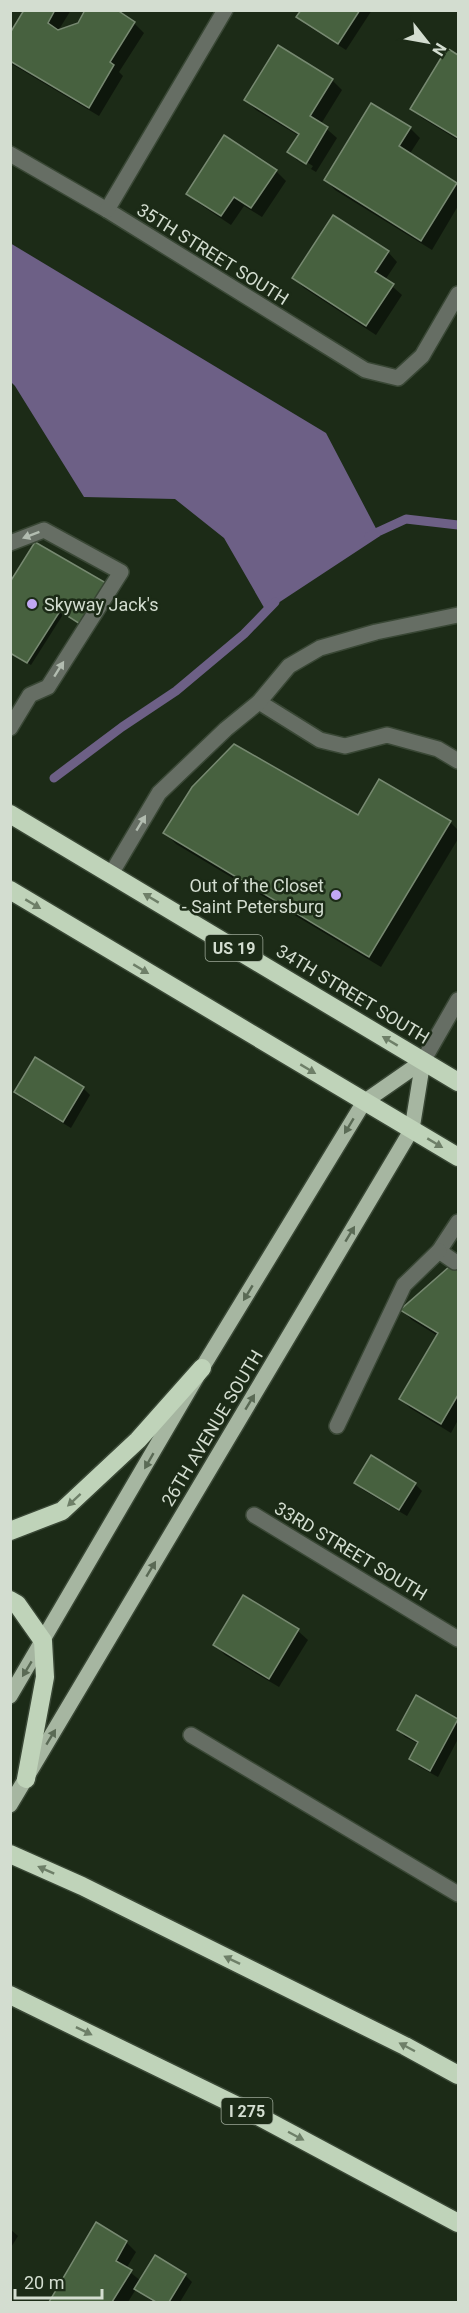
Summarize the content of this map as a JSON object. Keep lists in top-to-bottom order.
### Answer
{
  "streets": {
    "highway": ["US 19", "34TH STREET SOUTH", "I 275"],
    "main road": ["26TH AVENUE SOUTH"],
    "street": ["35TH STREET SOUTH", "33RD STREET SOUTH"]
  },
  "crossings": [
    ["34TH STREET SOUTH", "26TH AVENUE SOUTH"]
  ],
  "places": ["Skyway Jack's", "Out of the Closet - Saint Petersburg"],
  "scale_bar": "20 m",
  "north": "bottom right"
}
